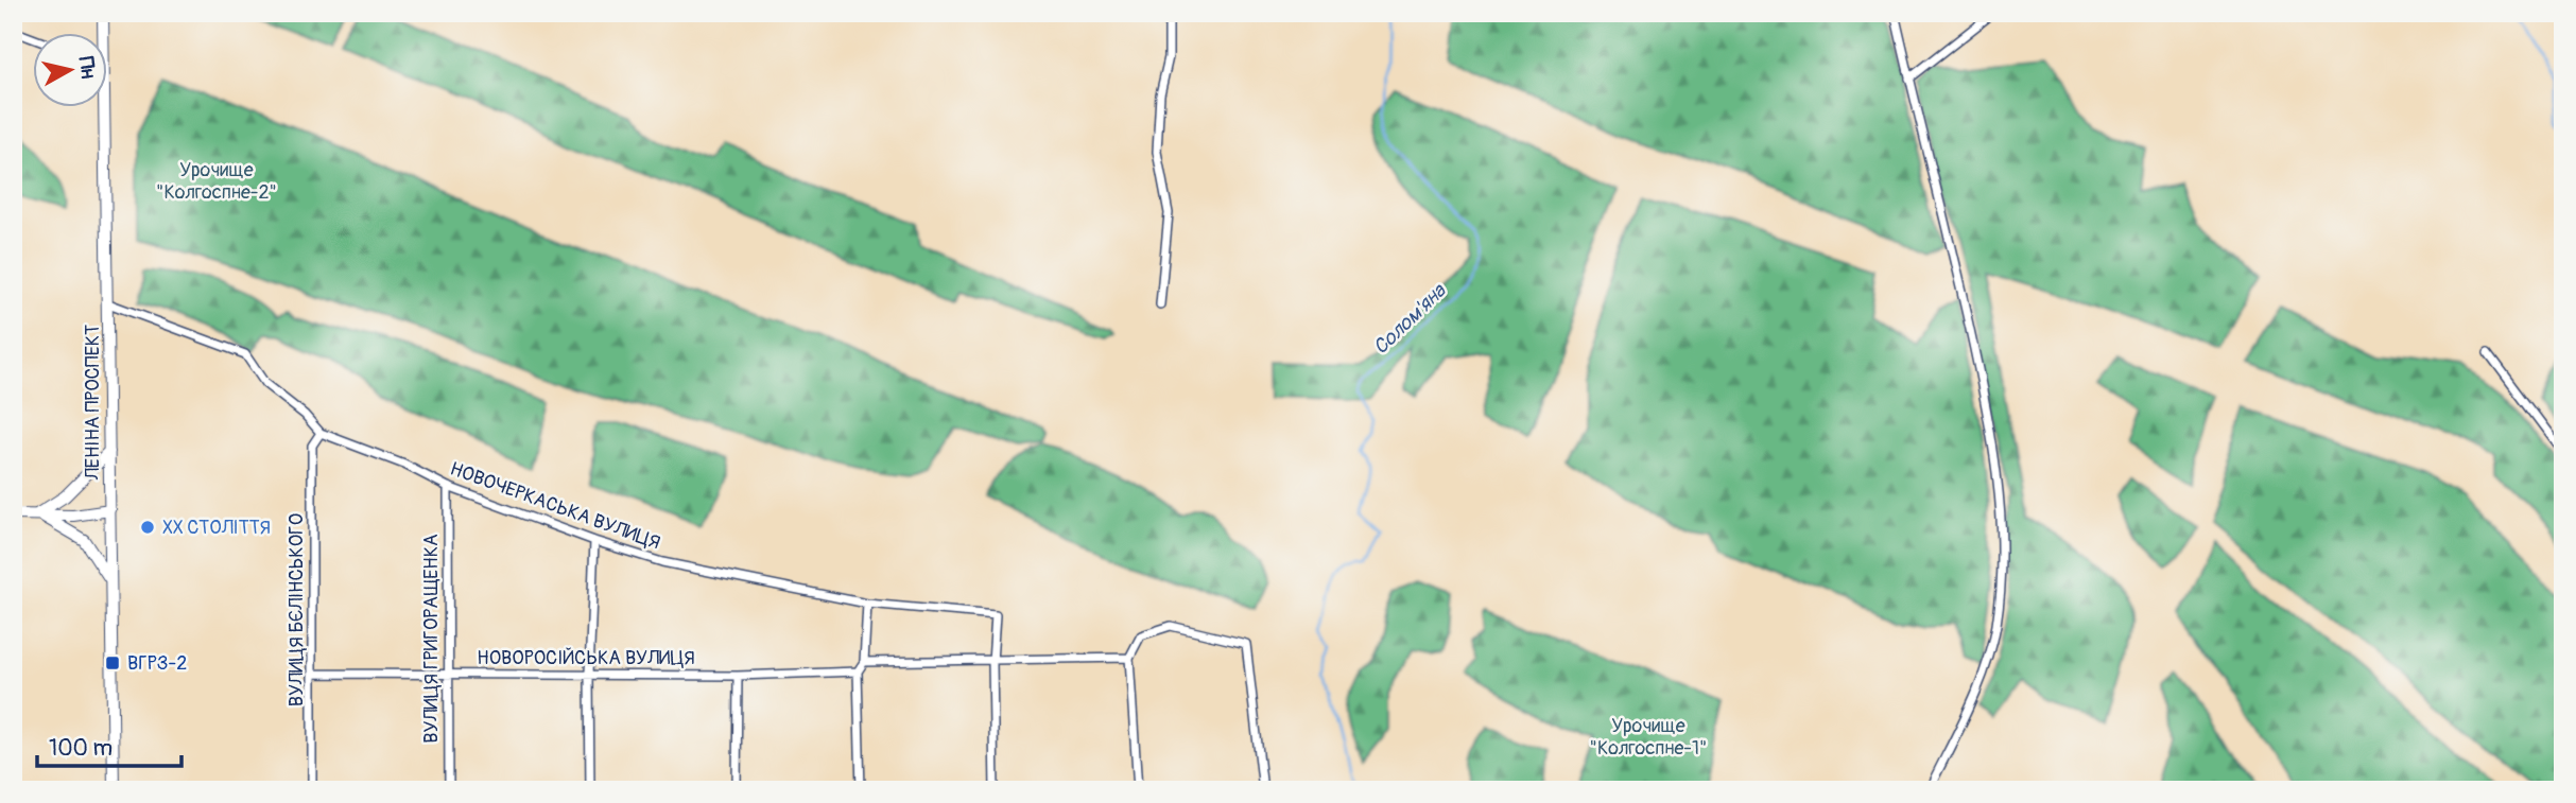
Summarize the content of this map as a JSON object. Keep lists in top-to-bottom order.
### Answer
{
  "streets": {
    "main road": ["ЛЕНІНА ПРОСПЕКТ"],
    "street": [
      "НОВОЧЕРКАСЬКА ВУЛИЦЯ",
      "ВУЛИЦЯ БЄЛІНСЬКОГО",
      "ВУЛИЦЯ ГРИГОРАЩЕНКА",
      "НОВОРОСІЙСЬКА ВУЛИЦЯ"
    ]
  },
  "crossings": [
    ["ЛЕНІНА ПРОСПЕКТ", "НОВОЧЕРКАСЬКА ВУЛИЦЯ"],
    ["НОВОЧЕРКАСЬКА ВУЛИЦЯ", "ВУЛИЦЯ БЄЛІНСЬКОГО"],
    ["НОВОЧЕРКАСЬКА ВУЛИЦЯ", "ВУЛИЦЯ ГРИГОРАЩЕНКА"],
    ["ВУЛИЦЯ БЄЛІНСЬКОГО", "НОВОРОСІЙСЬКА ВУЛИЦЯ"],
    ["ВУЛИЦЯ ГРИГОРАЩЕНКА", "НОВОРОСІЙСЬКА ВУЛИЦЯ"]
  ],
  "water": ["Солом'яна"],
  "parks": ["Урочище \"Колгоспне-2\"", "Урочище \"Колгоспне-1\""],
  "places": {
    "other": ["ХХ СТОЛІТТЯ"],
    "transit": ["ВГРЗ-2"]
  },
  "scale_bar": "100 m",
  "north": "right"
}
